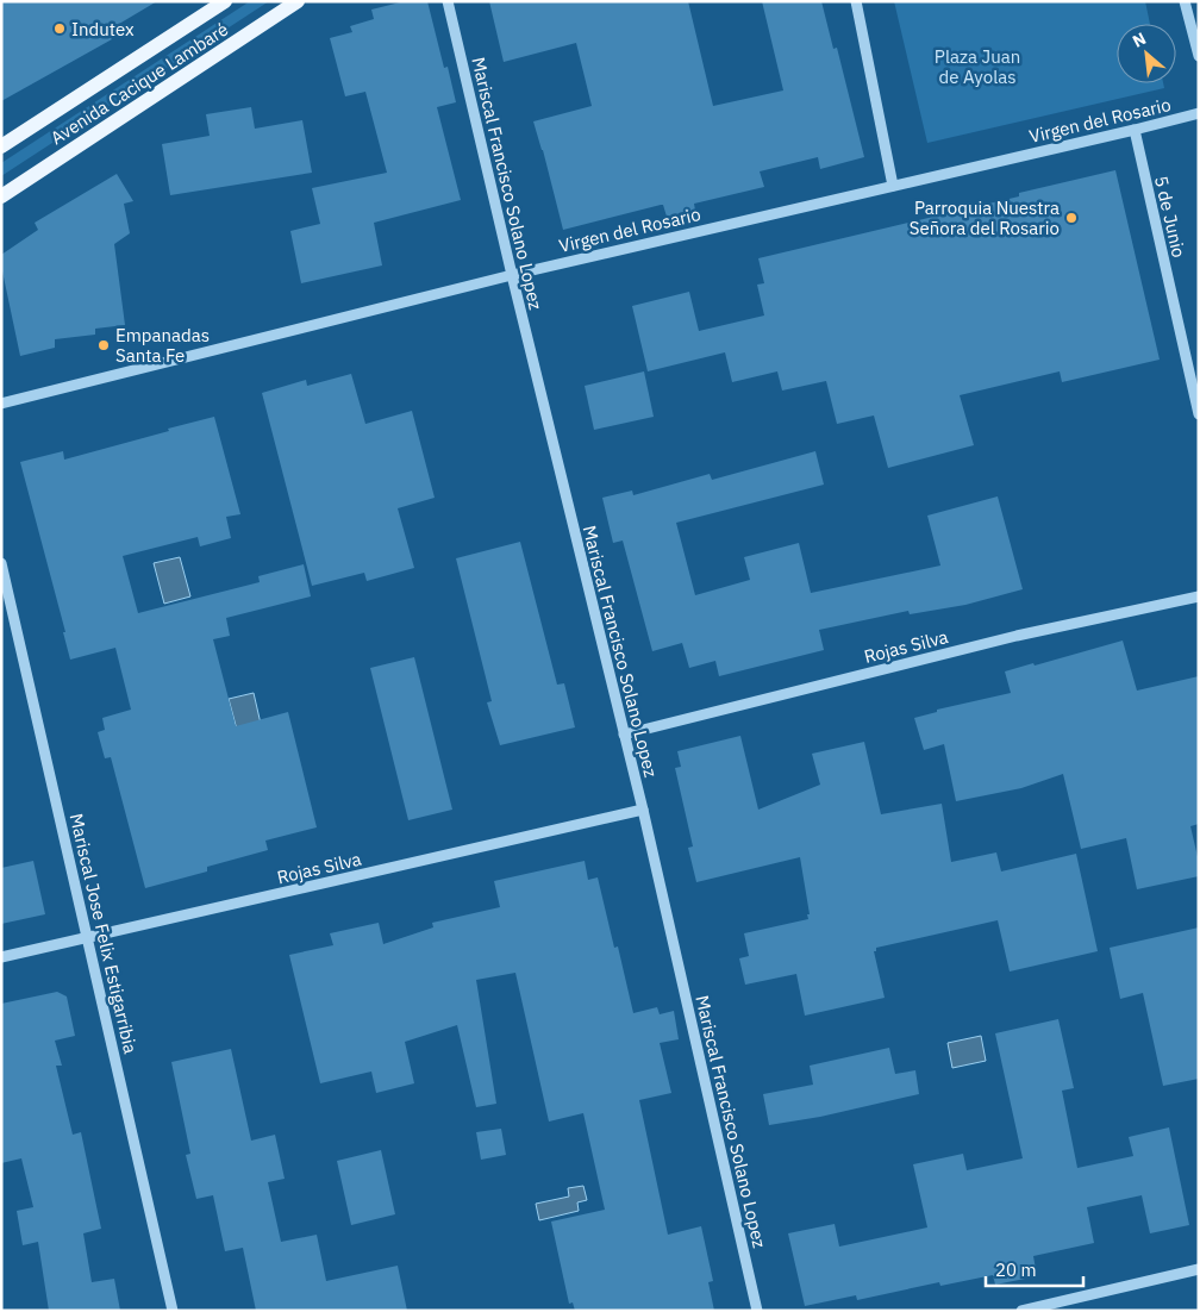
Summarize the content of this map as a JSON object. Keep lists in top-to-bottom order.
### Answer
{
  "streets": {
    "main road": ["Avenida Cacique Lambaré"],
    "street": [
      "Virgen del Rosario",
      "Mariscal Francisco Solano Lopez",
      "5 de Junio",
      "Rojas Silva",
      "Mariscal Jose Felix Estigarribia"
    ]
  },
  "crossings": [
    ["Virgen del Rosario", "Mariscal Francisco Solano Lopez"],
    ["Virgen del Rosario", "5 de Junio"],
    ["Mariscal Francisco Solano Lopez", "Rojas Silva"],
    ["Rojas Silva", "Mariscal Jose Felix Estigarribia"]
  ],
  "parks": ["Plaza Juan de Ayolas"],
  "places": ["Indutex", "Parroquia Nuestra Señora del Rosario", "Empanadas Santa Fe"],
  "scale_bar": "20 m",
  "north": "top left"
}
